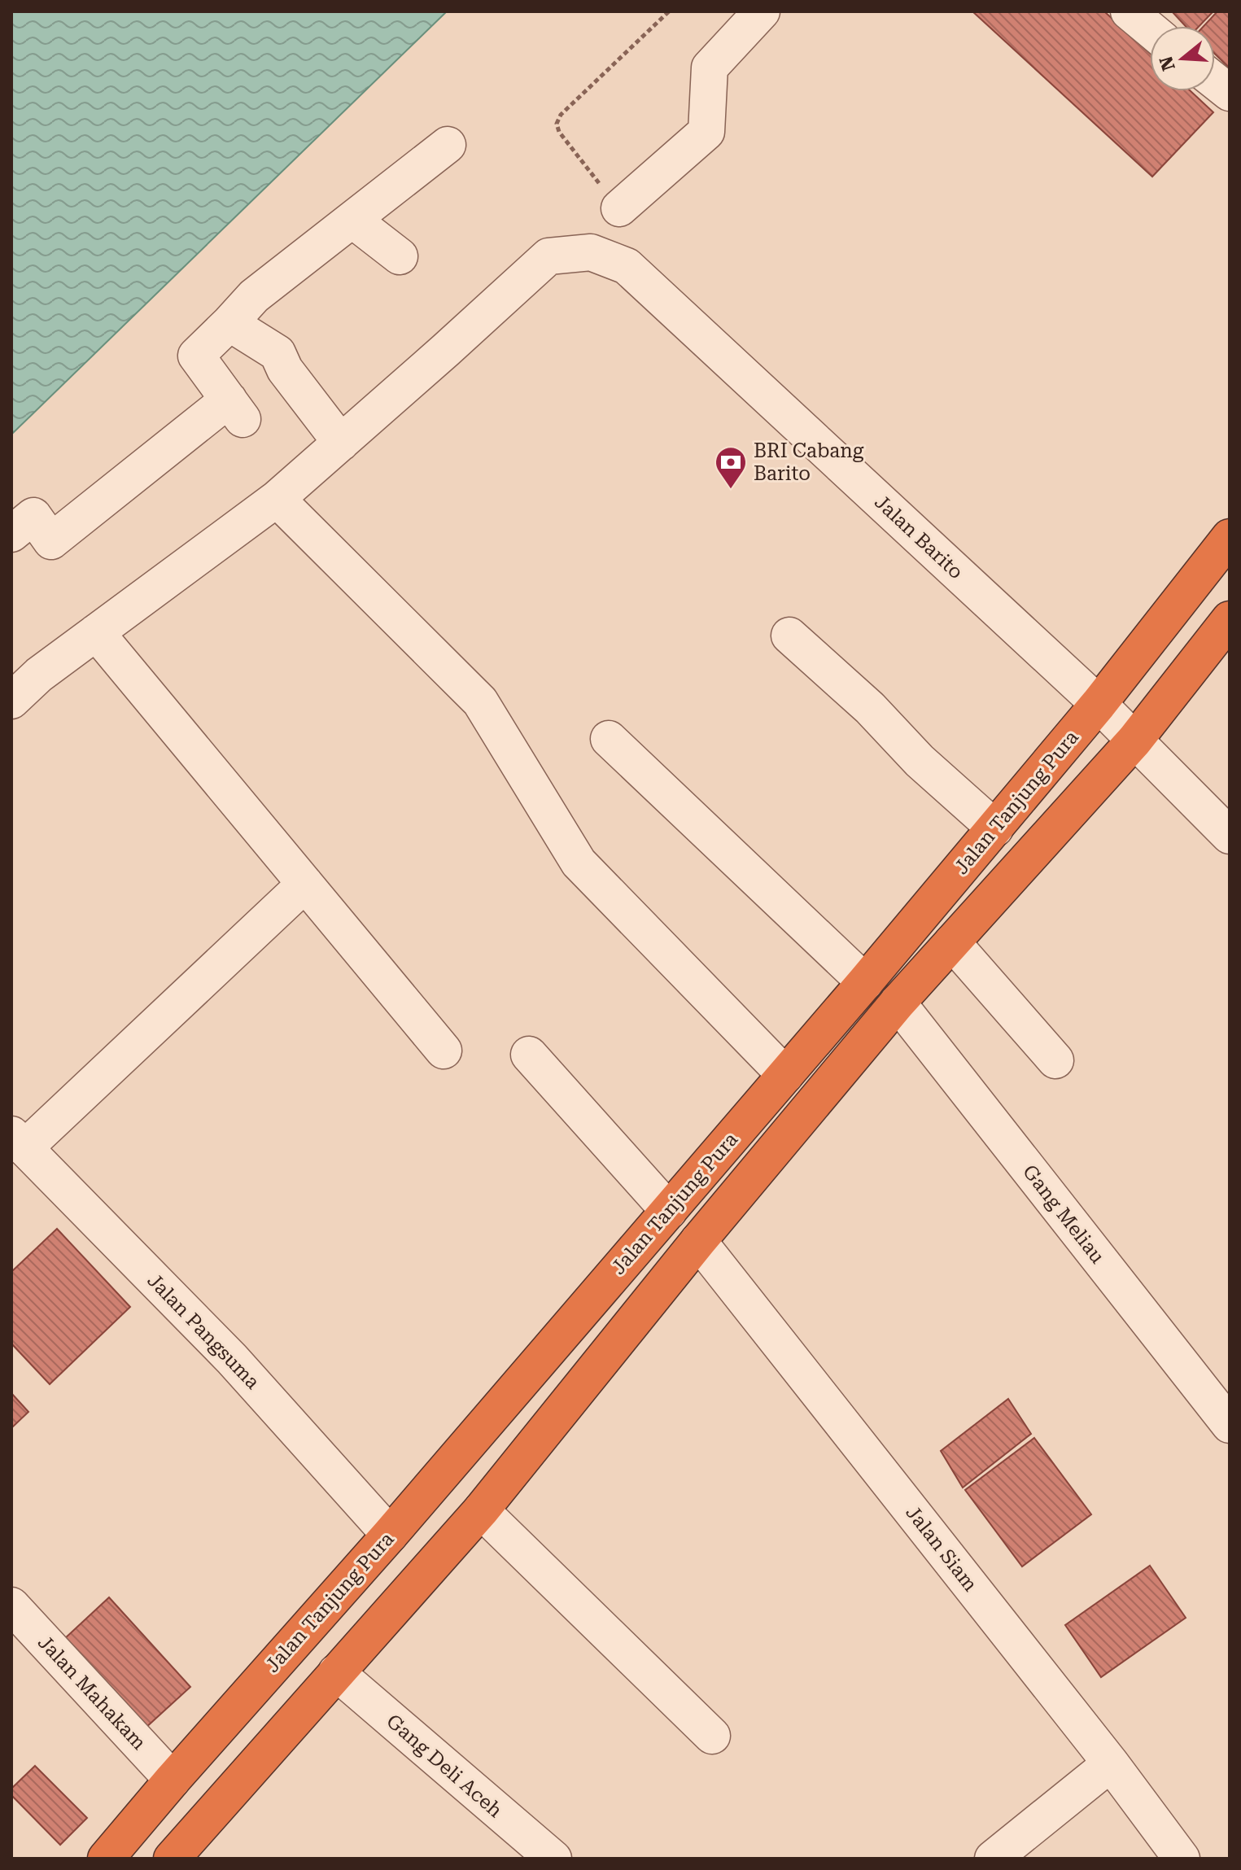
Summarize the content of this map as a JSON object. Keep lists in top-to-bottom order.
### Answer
{
  "streets": {
    "highway": ["Jalan Tanjung Pura"],
    "street": [
      "Jalan Barito",
      "Gang Meliau",
      "Jalan Pangsuma",
      "Jalan Siam",
      "Jalan Mahakam",
      "Gang Deli Aceh"
    ]
  },
  "crossings": [
    ["Jalan Barito", "Jalan Tanjung Pura"],
    ["Jalan Tanjung Pura", "Gang Meliau"],
    ["Jalan Tanjung Pura", "Jalan Pangsuma"],
    ["Jalan Tanjung Pura", "Jalan Siam"],
    ["Jalan Tanjung Pura", "Jalan Mahakam"],
    ["Jalan Tanjung Pura", "Gang Deli Aceh"]
  ],
  "places": {
    "bank": ["BRI Cabang Barito"]
  },
  "north": "left"
}
